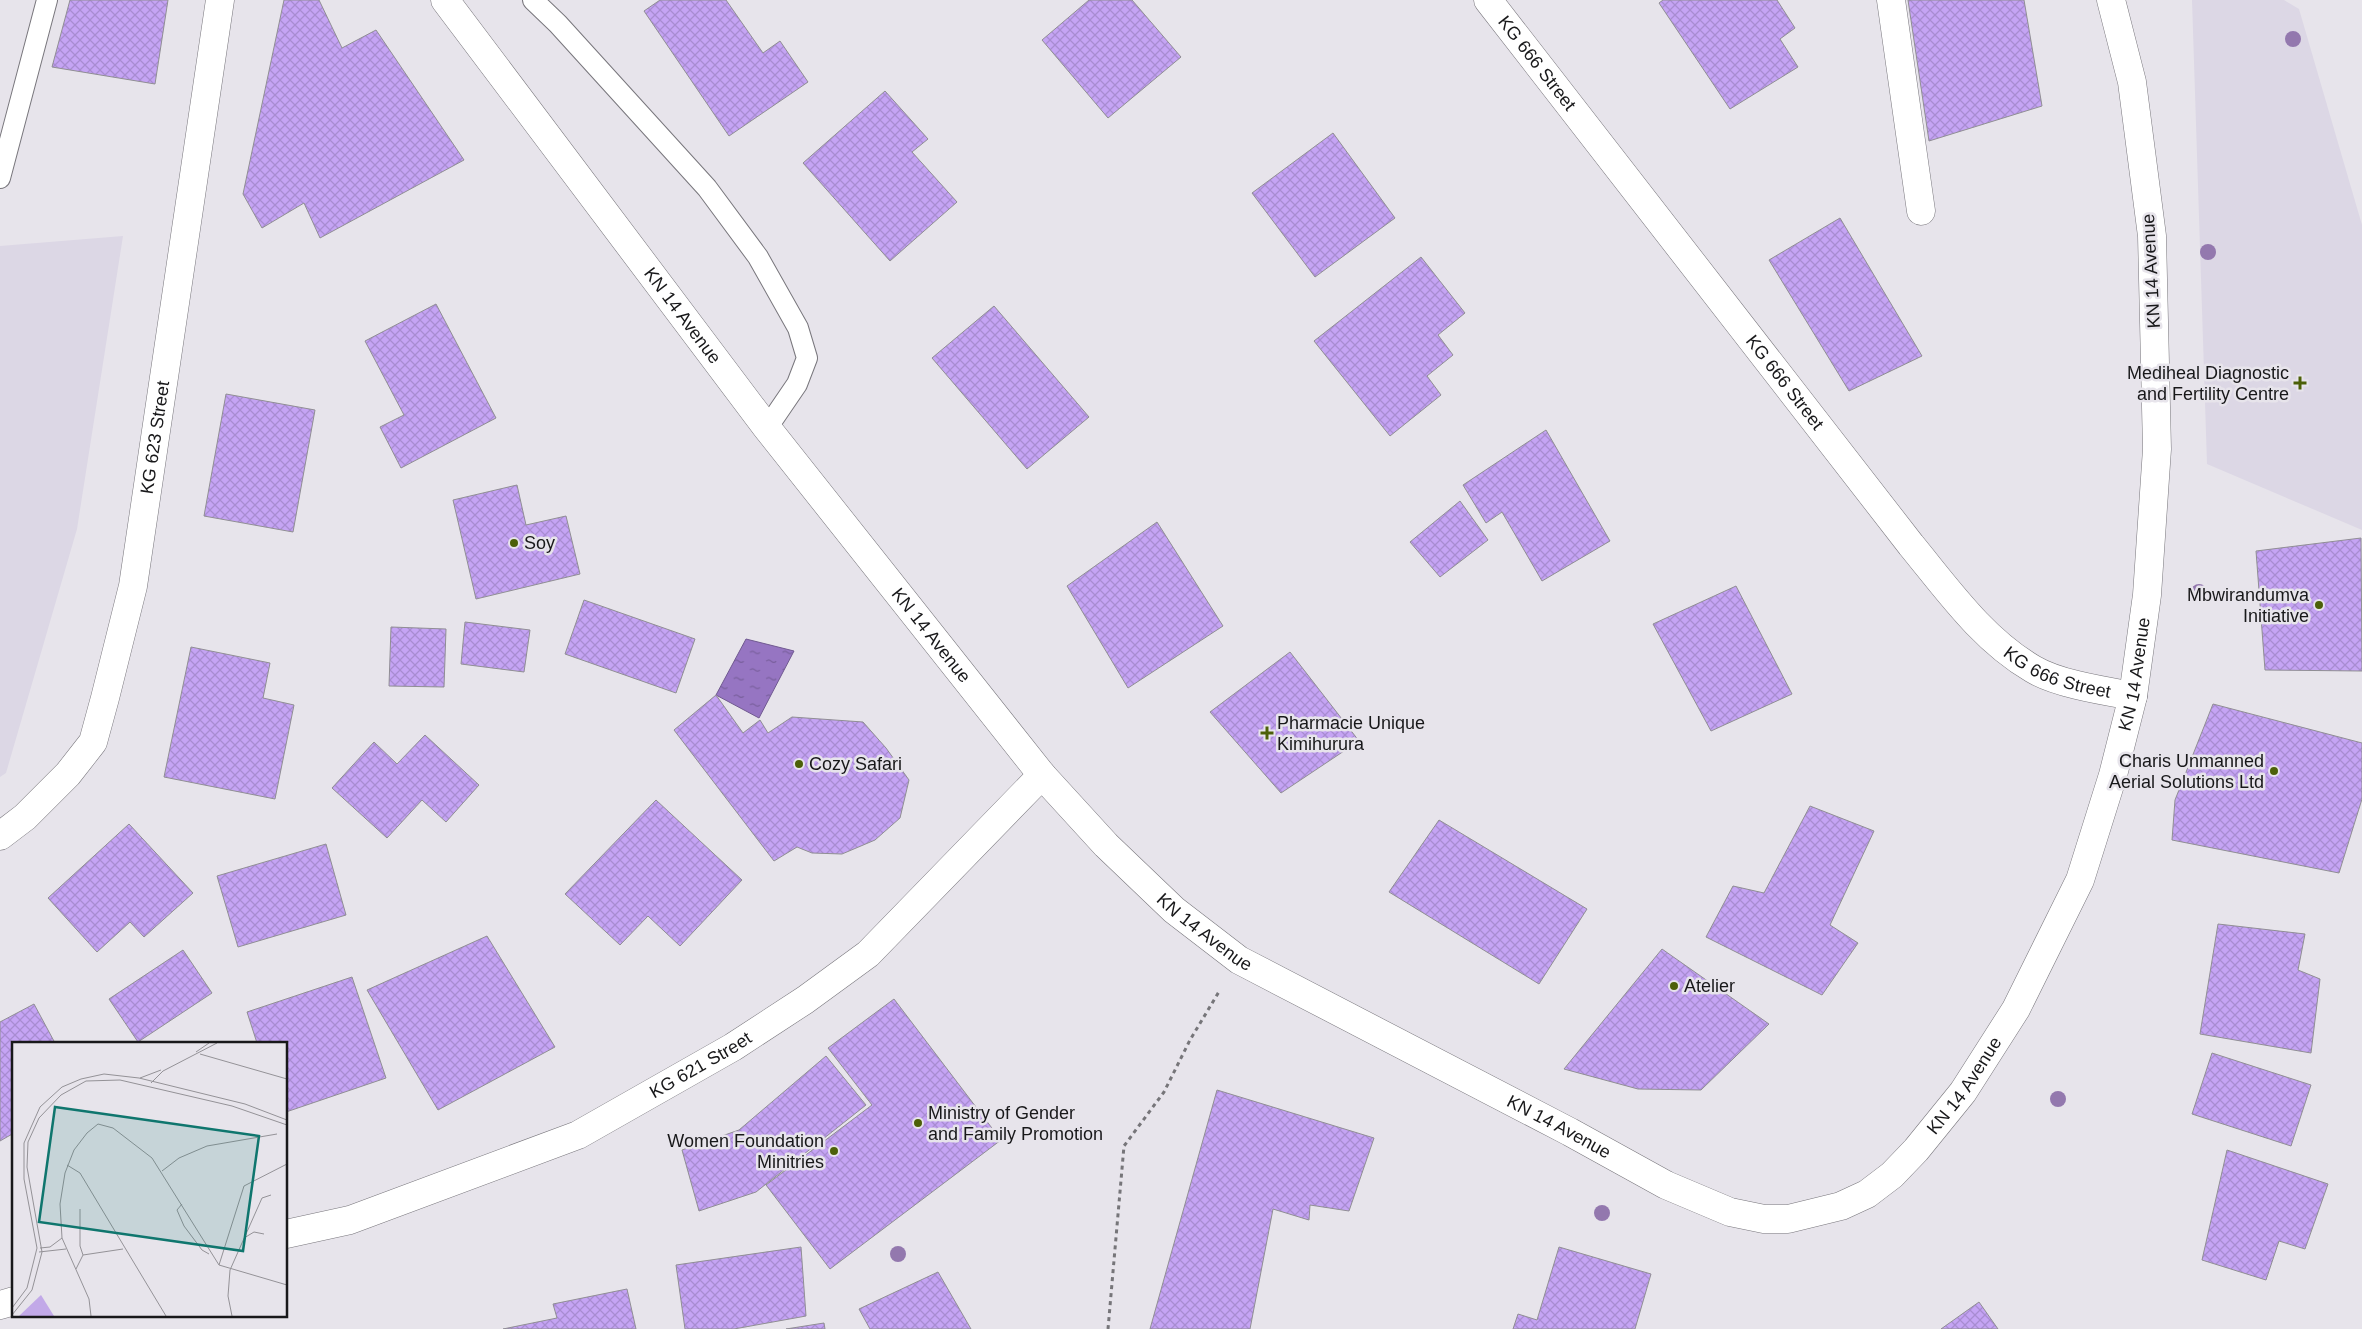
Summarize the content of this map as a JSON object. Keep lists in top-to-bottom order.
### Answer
{
  "streets": {
    "main road": [
      "KG 666 Street",
      "KN 14 Avenue",
      "KG 623 Street",
      "KG 621 Street"
    ]
  },
  "crossings": [
    ["KG 666 Street", "KN 14 Avenue"],
    ["KN 14 Avenue", "KG 621 Street"]
  ],
  "places": {
    "health": ["Mediheal Diagnostic and Fertility Centre", "Pharmacie Unique Kimihurura"],
    "other": [
      "Soy",
      "Mbwirandumva Initiative",
      "Cozy Safari",
      "Charis Unmanned Aerial Solutions Ltd",
      "Atelier",
      "Ministry of Gender and Family Promotion",
      "Women Foundation Minitries"
    ]
  }
}
